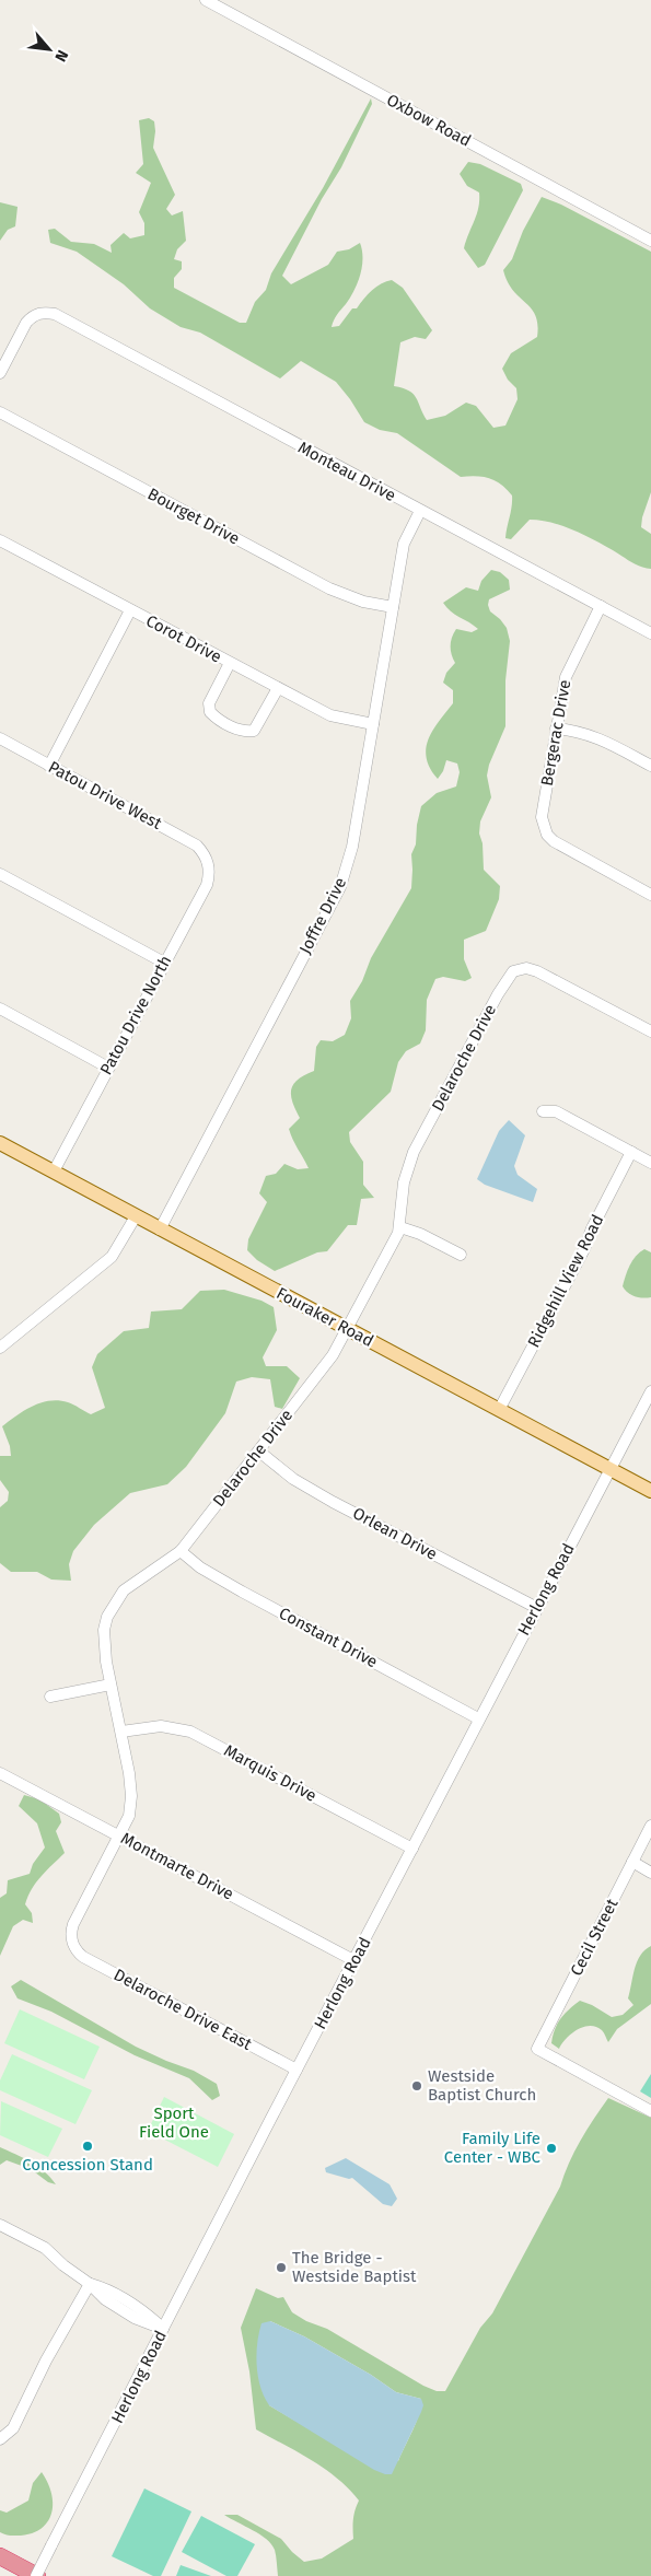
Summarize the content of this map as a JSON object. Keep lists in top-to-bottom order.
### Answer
{
  "streets": {
    "main road": ["Fouraker Road"],
    "street": [
      "Oxbow Road",
      "Monteau Drive",
      "Bourget Drive",
      "Corot Drive",
      "Bergerac Drive",
      "Patou Drive West",
      "Joffre Drive",
      "Patou Drive North",
      "Delaroche Drive",
      "Ridgehill View Road",
      "Orlean Drive",
      "Herlong Road",
      "Constant Drive",
      "Marquis Drive",
      "Montmarte Drive",
      "Cecil Street",
      "Delaroche Drive East"
    ]
  },
  "crossings": [
    ["Monteau Drive", "Bergerac Drive"],
    ["Monteau Drive", "Joffre Drive"],
    ["Bourget Drive", "Joffre Drive"],
    ["Corot Drive", "Joffre Drive"],
    ["Patou Drive West", "Patou Drive North"],
    ["Joffre Drive", "Fouraker Road"],
    ["Patou Drive North", "Fouraker Road"],
    ["Delaroche Drive", "Fouraker Road"],
    ["Delaroche Drive", "Orlean Drive"],
    ["Delaroche Drive", "Constant Drive"],
    ["Delaroche Drive", "Marquis Drive"],
    ["Delaroche Drive", "Montmarte Drive"],
    ["Delaroche Drive", "Delaroche Drive East"],
    ["Ridgehill View Road", "Fouraker Road"],
    ["Fouraker Road", "Herlong Road"],
    ["Orlean Drive", "Herlong Road"],
    ["Herlong Road", "Constant Drive"],
    ["Herlong Road", "Marquis Drive"],
    ["Herlong Road", "Montmarte Drive"],
    ["Herlong Road", "Delaroche Drive East"]
  ],
  "parks": ["Sport Field One"],
  "places": [
    "Westside Baptist Church",
    "Concession Stand",
    "Family Life Center - WBC",
    "The Bridge - Westside Baptist"
  ],
  "north": "bottom right"
}
